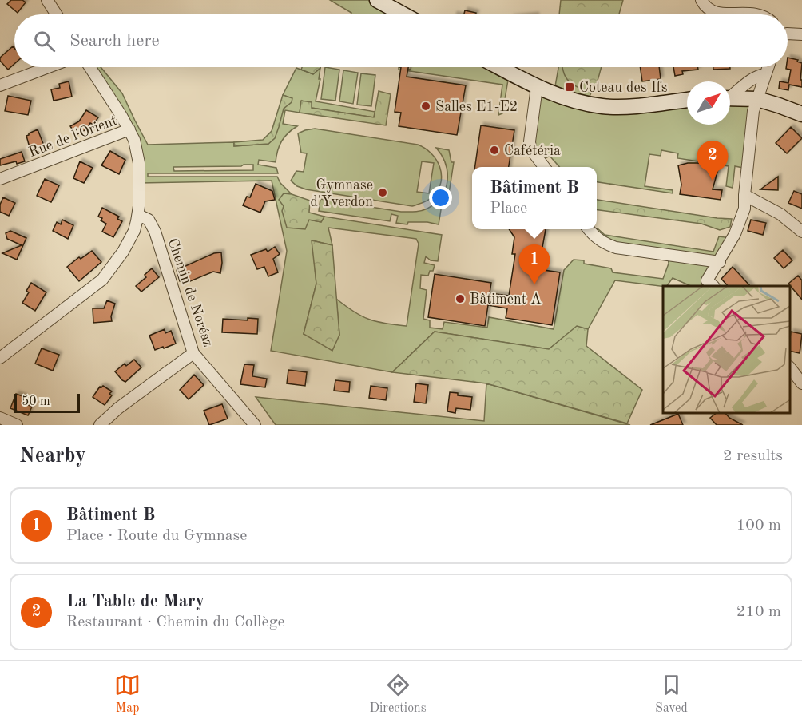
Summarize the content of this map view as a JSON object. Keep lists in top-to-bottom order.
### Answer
{
  "streets": {
    "street": ["Rue de l'Orient", "Chemin de Noréaz"]
  },
  "places": {
    "transit": ["Coteau des Ifs"],
    "other": [
      "Salles E1-E2",
      "Cafétéria",
      "Gymnase d'Yverdon",
      "Bâtiment A"
    ]
  },
  "scale_bar": "50 m",
  "north": "top right",
  "page": {
    "search": "Search here",
    "pins": ["2", "1"],
    "popup": ["Bâtiment B", "Place"],
    "scale": "50 m",
    "heading": ["Nearby", "2 results"],
    "list": [
      {
        "mark": "1",
        "name": "Bâtiment B",
        "note": "Place · Route du Gymnase",
        "value": "100 m"
      },
      {
        "mark": "2",
        "name": "La Table de Mary",
        "note": "Restaurant · Chemin du Collège",
        "value": "210 m"
      }
    ],
    "nav": ["Map", "Directions", "Saved"]
  }
}
